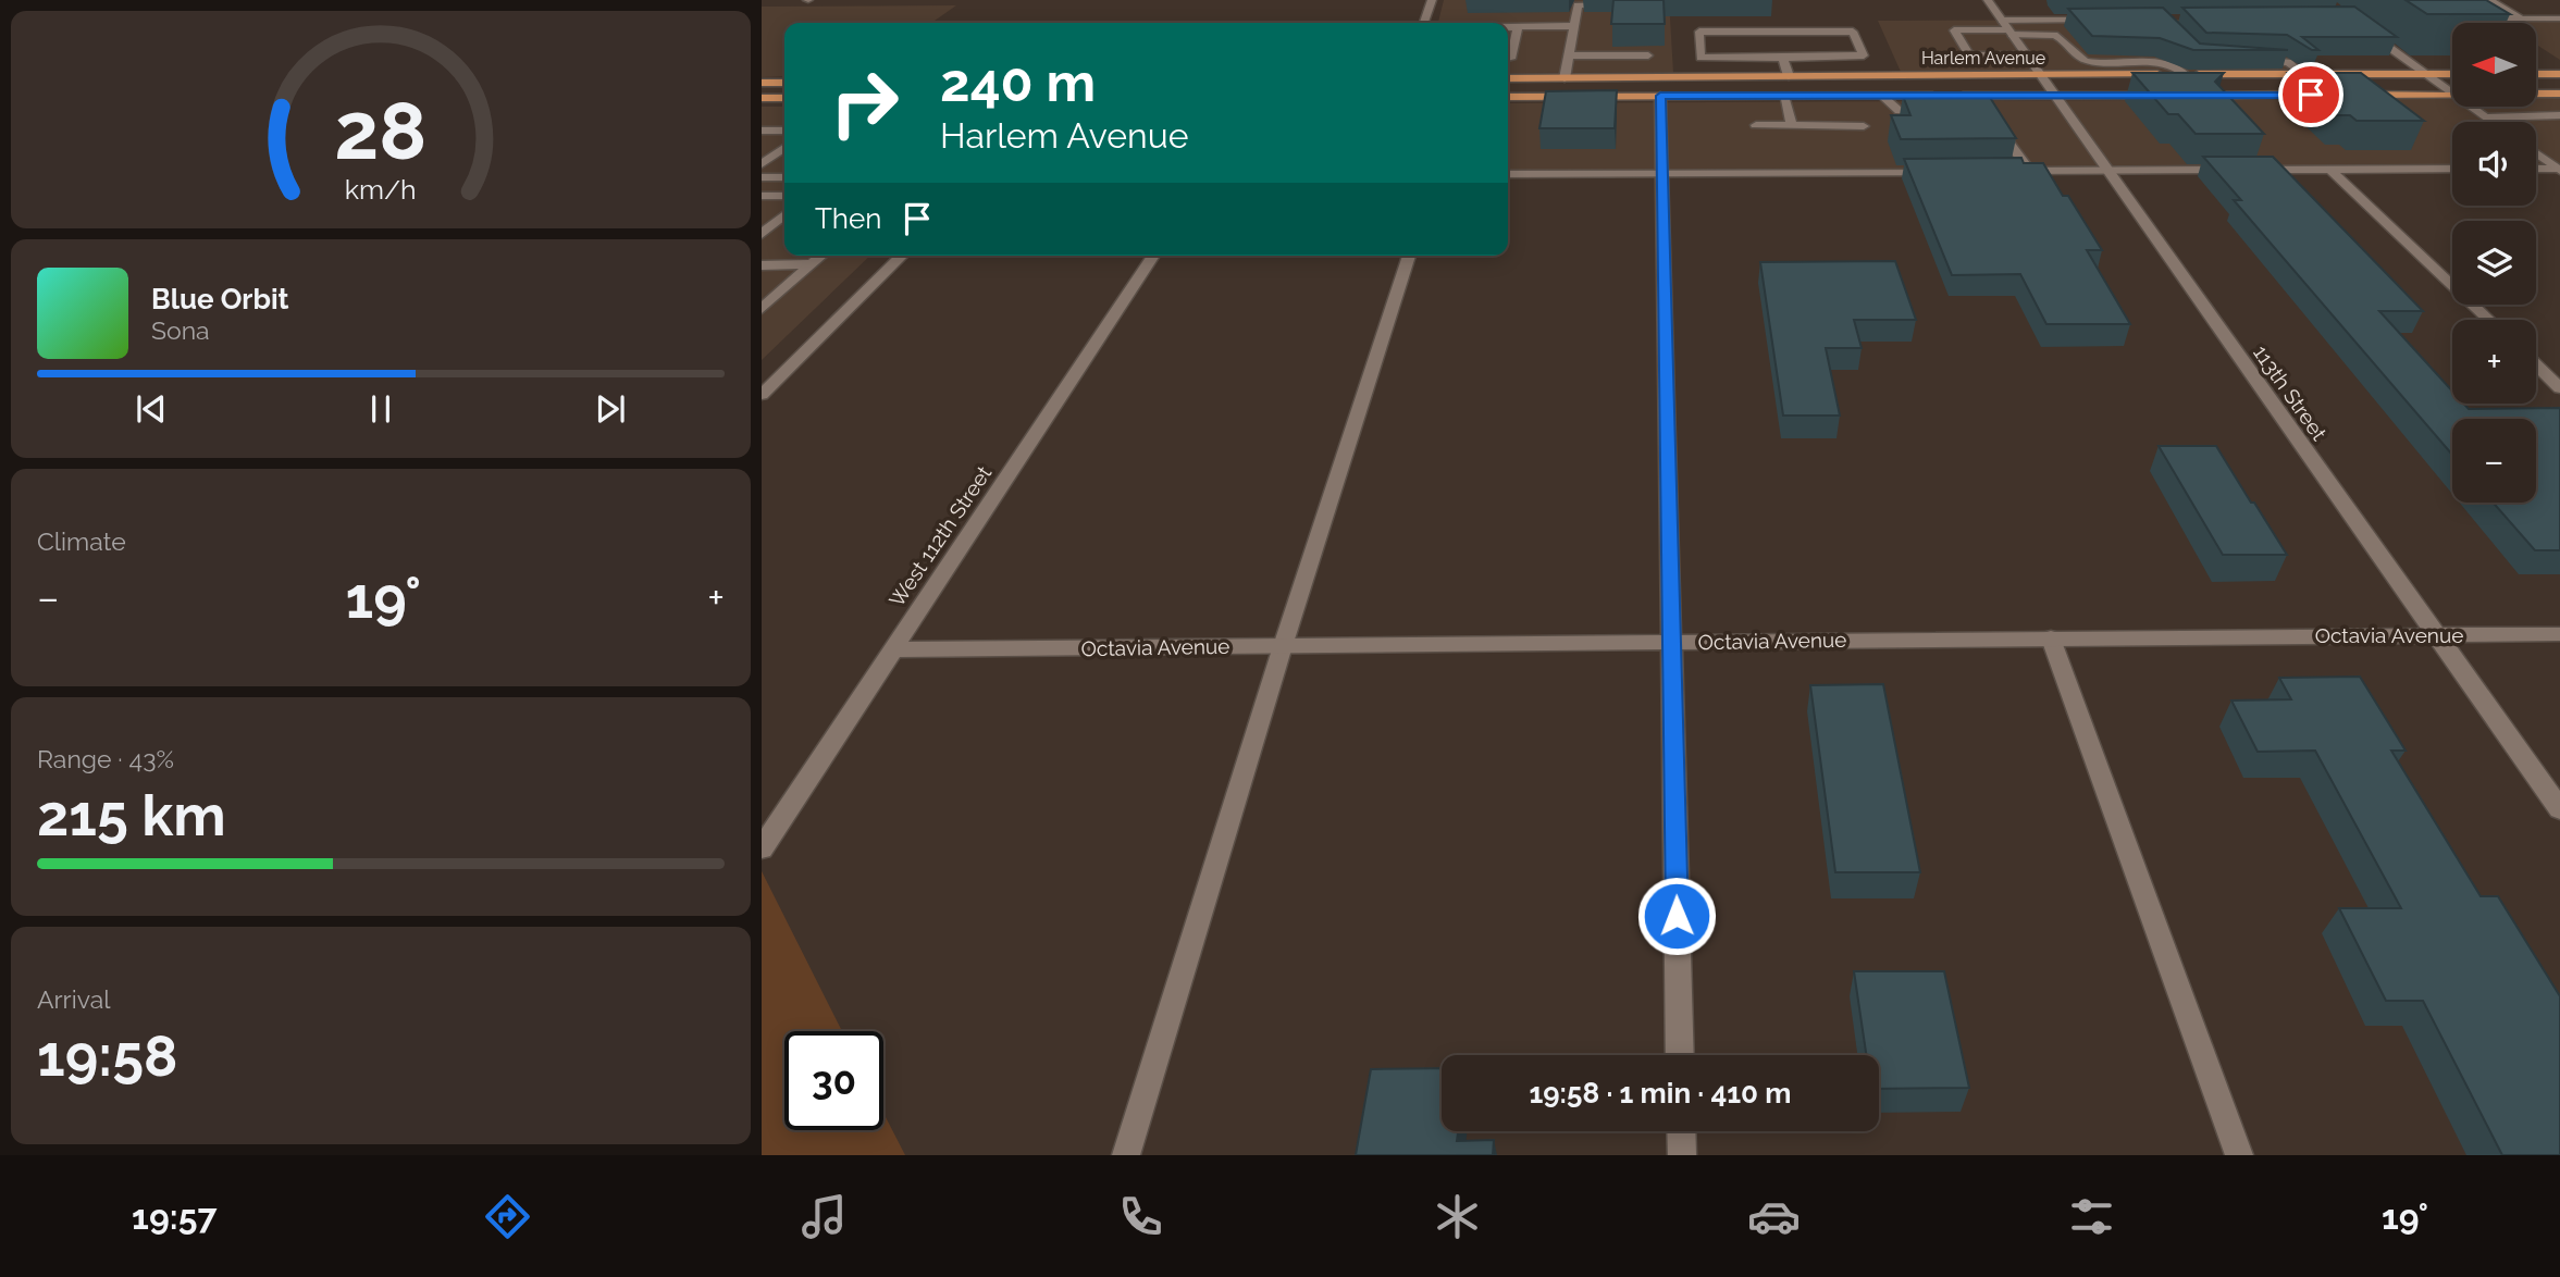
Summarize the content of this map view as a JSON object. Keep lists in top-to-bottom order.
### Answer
{
  "streets": {
    "main road": ["Harlem Avenue"],
    "street": ["113th Street", "West 112th Street", "Octavia Avenue"]
  },
  "crossings": [
    ["Harlem Avenue", "113th Street"],
    ["113th Street", "Octavia Avenue"],
    ["West 112th Street", "Octavia Avenue"]
  ],
  "north": "left",
  "page": {
    "map_buttons": ["+", "−"],
    "turn": ["240 m", "Harlem Avenue"],
    "then": "Then",
    "song": ["Blue Orbit", "Sona"],
    "tile": [
      "Climate",
      ["Range · 43%", "215 km"],
      ["Arrival", "19:58"]
    ],
    "heat": ["−", "19°", "+"],
    "limit": "30",
    "trip": "19:58 · 1 min · 410 m",
    "tabs": ["19:57", "19°"],
    "gauge": ["28", "km/h"]
  }
}
